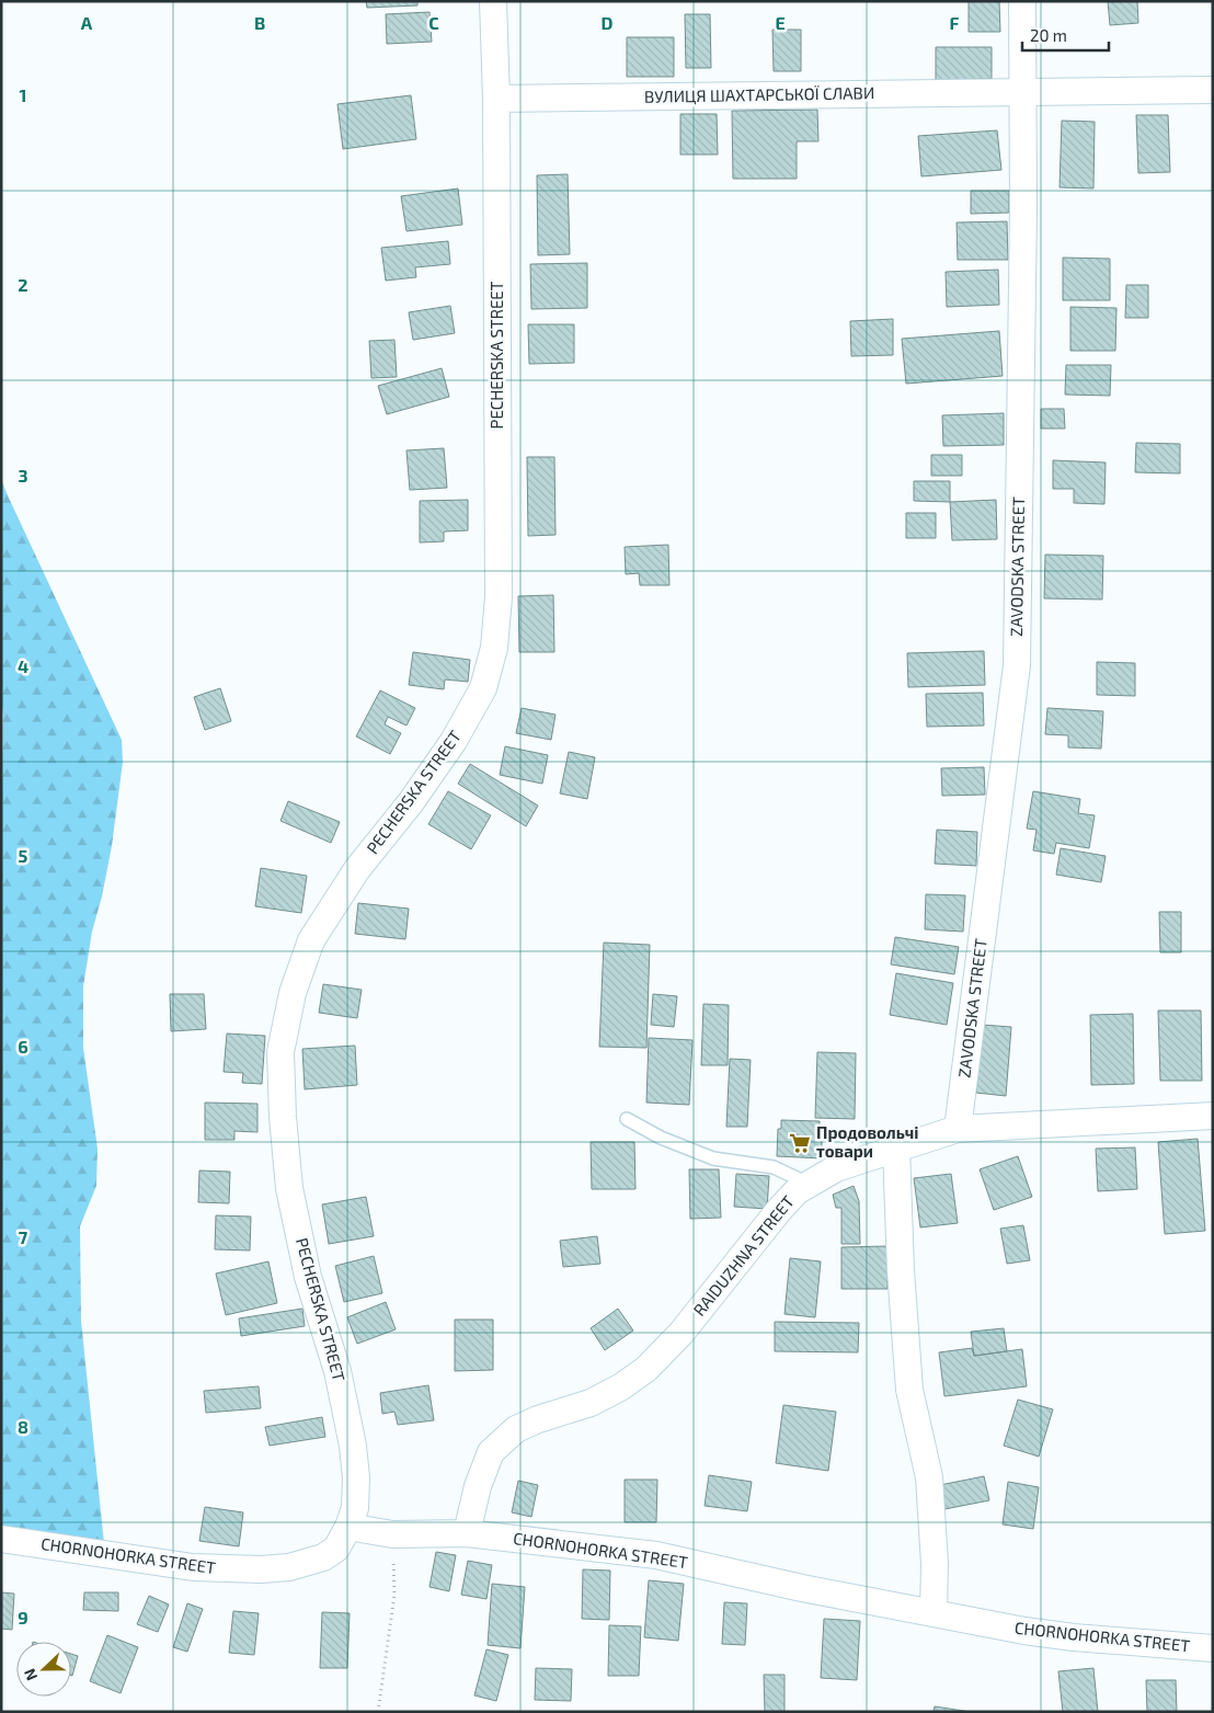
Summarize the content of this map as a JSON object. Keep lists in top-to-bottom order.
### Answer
{
  "streets": {
    "street": [
      "ВУЛИЦЯ ШАХТАРСЬКОЇ СЛАВИ",
      "PECHERSKA STREET",
      "ZAVODSKA STREET",
      "RAIDUZHNA STREET",
      "CHORNOHORKA STREET"
    ]
  },
  "crossings": [
    ["ВУЛИЦЯ ШАХТАРСЬКОЇ СЛАВИ", "PECHERSKA STREET"],
    ["ВУЛИЦЯ ШАХТАРСЬКОЇ СЛАВИ", "ZAVODSKA STREET"],
    ["PECHERSKA STREET", "CHORNOHORKA STREET"],
    ["ZAVODSKA STREET", "RAIDUZHNA STREET"],
    ["RAIDUZHNA STREET", "CHORNOHORKA STREET"]
  ],
  "places": {
    "supermarket": ["Продовольчі товари"]
  },
  "scale_bar": "20 m",
  "north": "left",
  "grid": {
    "columns": [
      "A",
      "B",
      "C",
      "D",
      "E",
      "F"
    ],
    "rows": [
      "1",
      "2",
      "3",
      "4",
      "5",
      "6",
      "7",
      "8",
      "9"
    ]
  }
}
